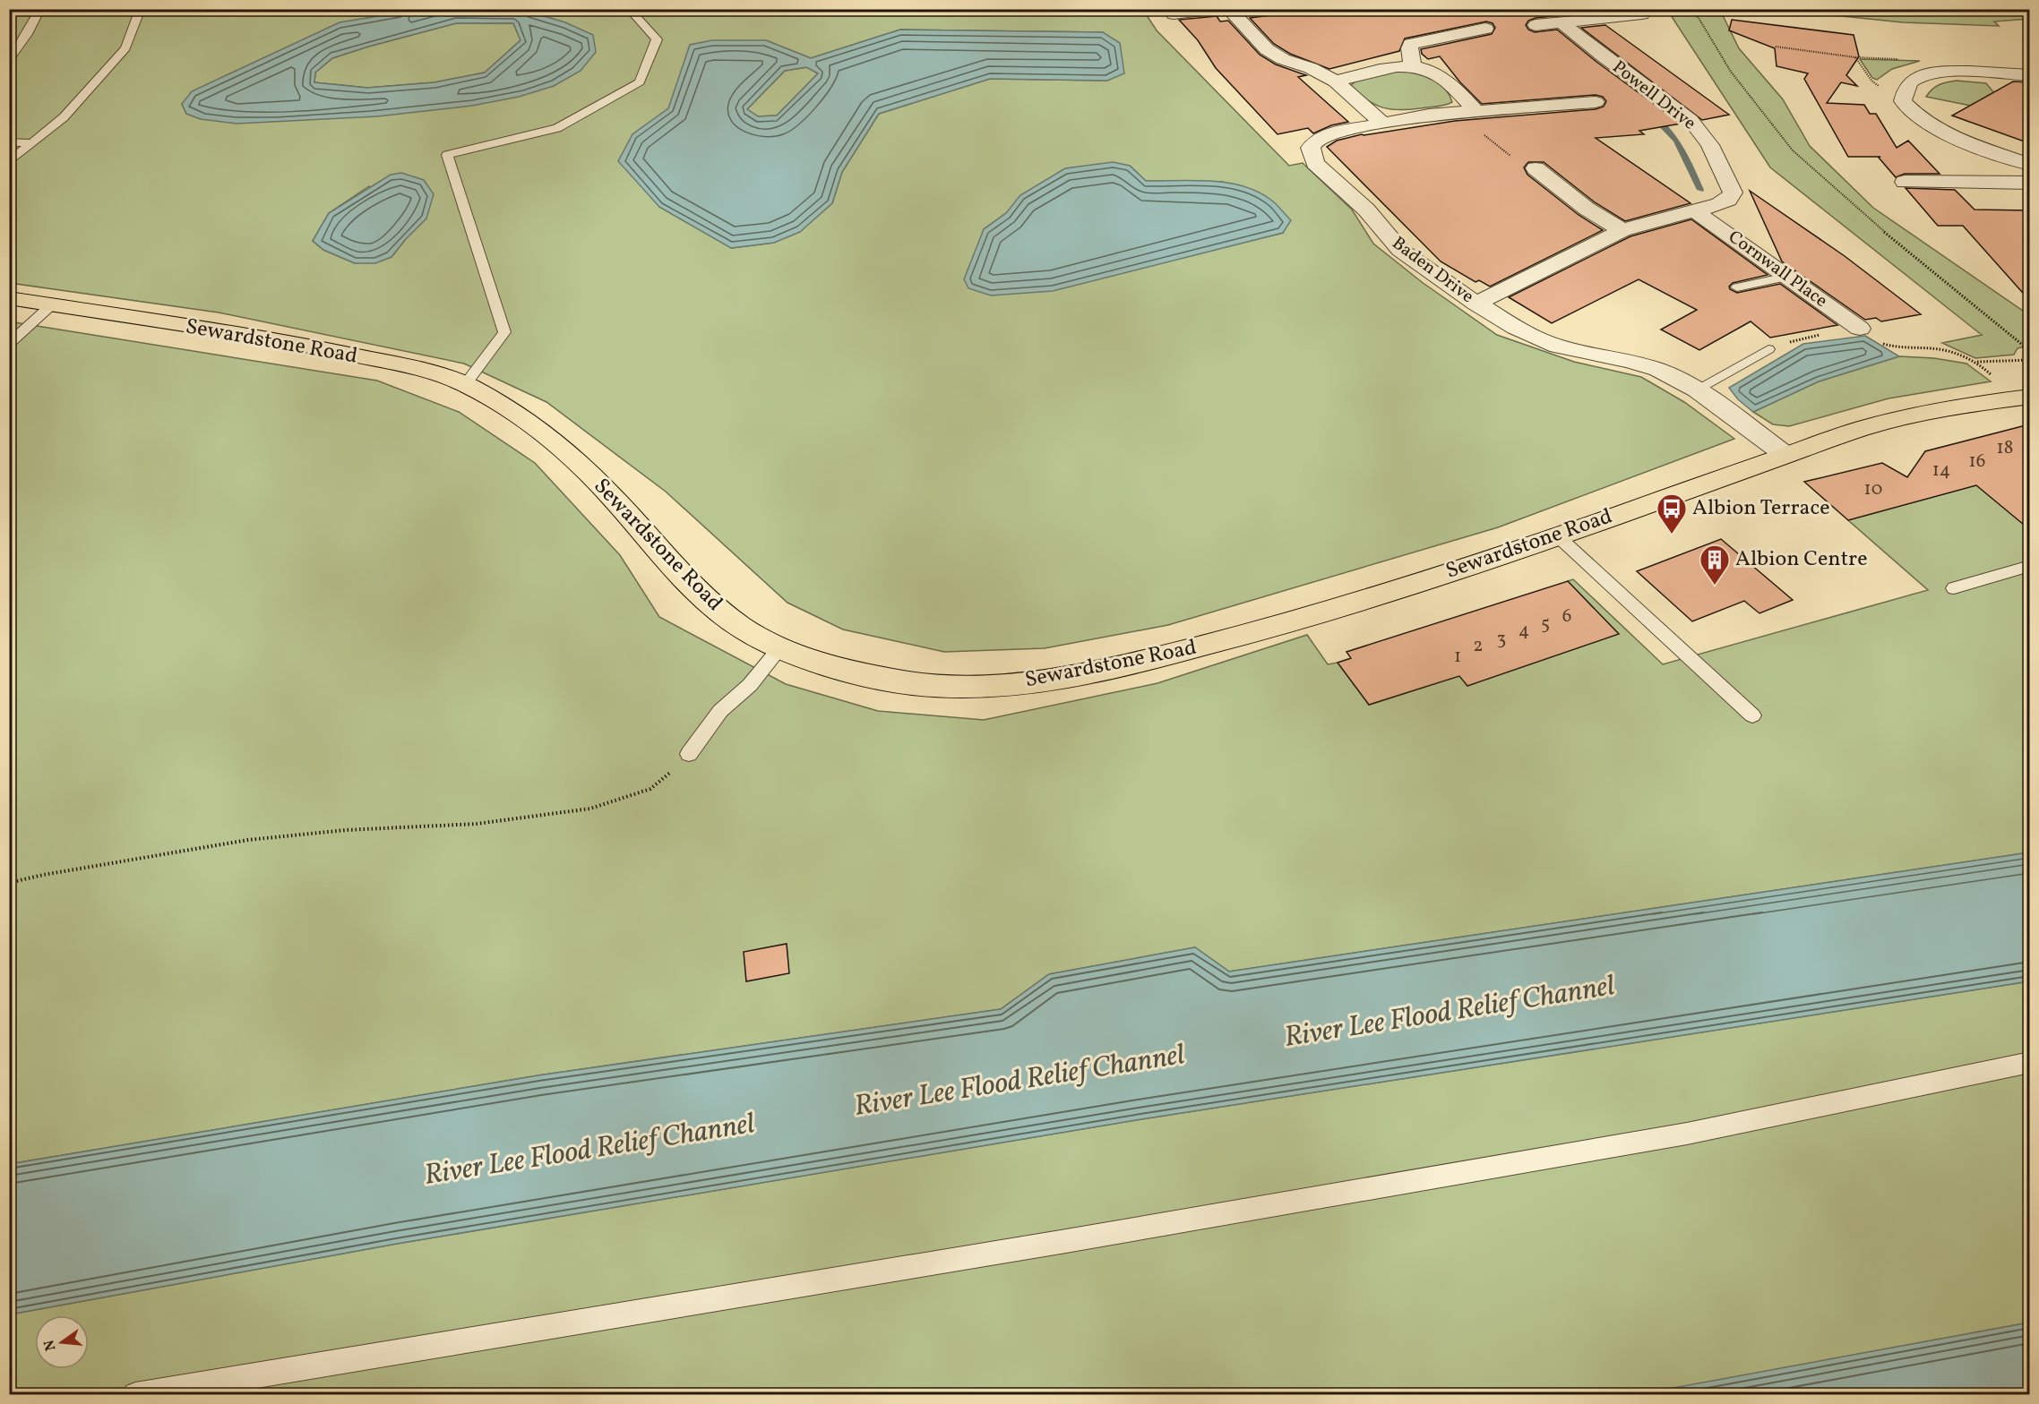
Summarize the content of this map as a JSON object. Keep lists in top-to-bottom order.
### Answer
{
  "streets": {
    "main road": ["Sewardstone Road"],
    "street": ["Powell Drive", "Cornwall Place", "Baden Drive"]
  },
  "crossings": [
    ["Powell Drive", "Cornwall Place"],
    ["Powell Drive", "Baden Drive"],
    ["Baden Drive", "Sewardstone Road"]
  ],
  "water": ["River Lee Flood Relief Channel"],
  "places": {
    "bus stop": ["Albion Terrace"],
    "building": ["Albion Centre"]
  },
  "house_numbers": [
    "18",
    "16",
    "14",
    "10",
    "6",
    "5",
    "4",
    "3",
    "2",
    "1"
  ],
  "north": "left"
}
